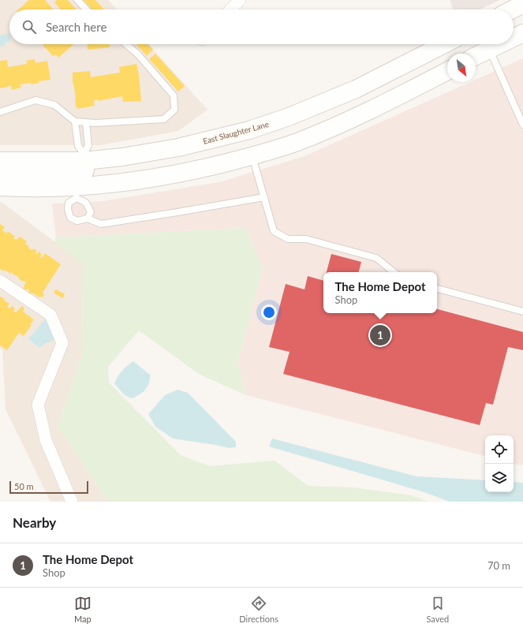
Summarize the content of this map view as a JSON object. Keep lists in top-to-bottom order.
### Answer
{
  "streets": {
    "main road": ["East Slaughter Lane"]
  },
  "scale_bar": "50 m",
  "north": "bottom right",
  "page": {
    "search": "Search here",
    "popup": ["The Home Depot", "Shop"],
    "pins": "1",
    "scale": "50 m",
    "heading": "Nearby",
    "list": [
      {
        "mark": "1",
        "name": "The Home Depot",
        "note": "Shop",
        "value": "70 m"
      }
    ],
    "nav": ["Map", "Directions", "Saved"]
  }
}
